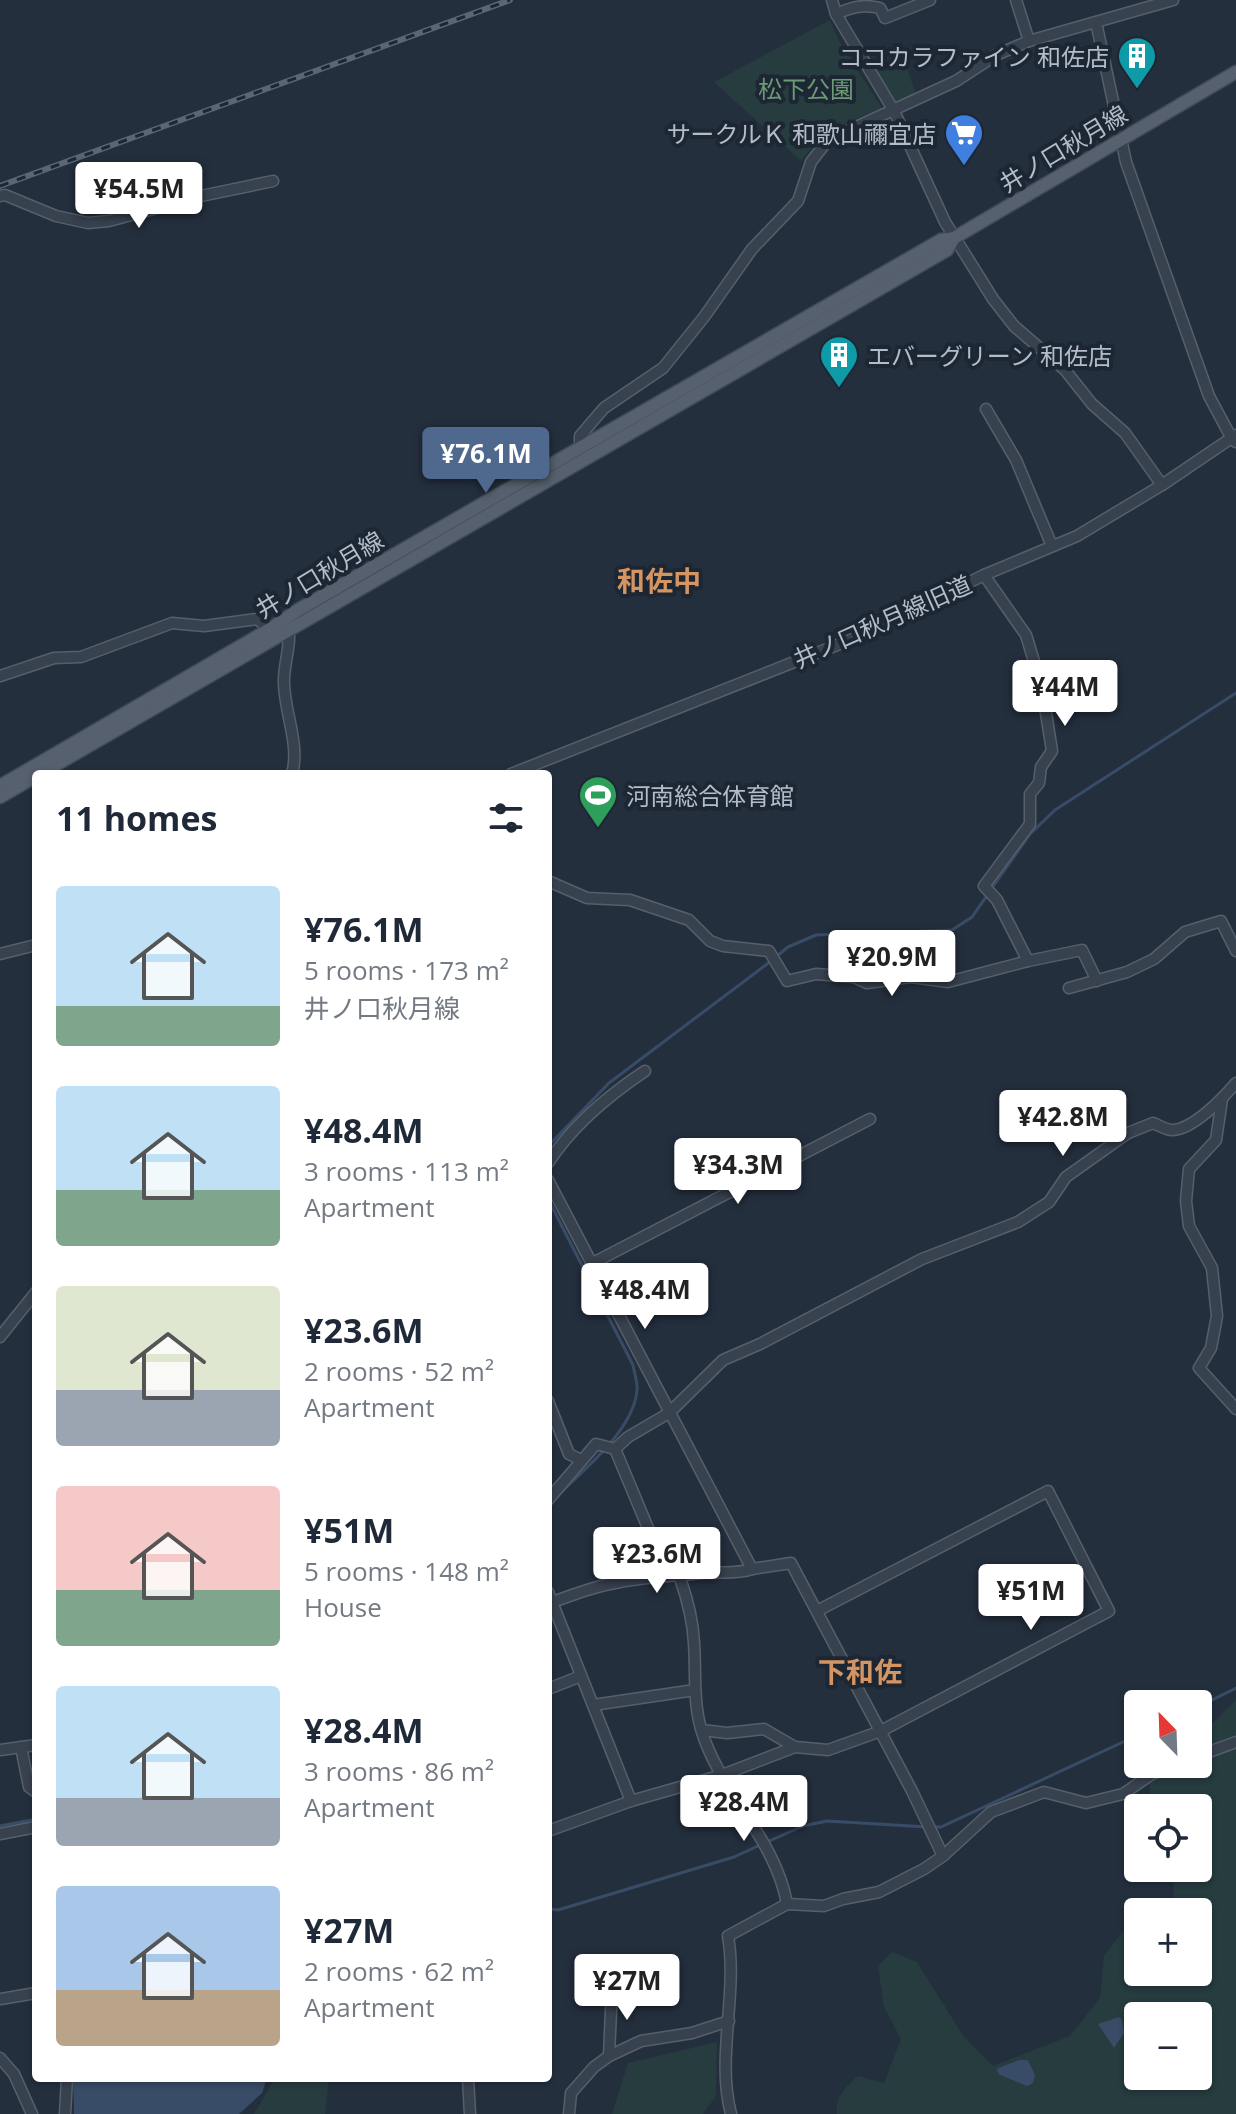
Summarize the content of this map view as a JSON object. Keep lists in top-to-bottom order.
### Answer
{
  "streets": {
    "main road": ["井ノ口秋月線"],
    "street": ["井ノ口秋月線旧道"]
  },
  "districts": ["和佐中", "下和佐"],
  "parks": ["松下公園"],
  "places": {
    "building": ["ココカラファイン 和佐店", "エバーグリーン 和佐店"],
    "supermarket": ["サークルＫ 和歌山禰宜店"],
    "sports": ["河南総合体育館"]
  },
  "north": "top left",
  "page": {
    "price": [
      "¥54.5M",
      "¥76.1M",
      "¥44M",
      "¥20.9M",
      "¥42.8M",
      "¥34.3M",
      "¥48.4M",
      "¥23.6M",
      "¥51M",
      "¥28.4M",
      "¥27M"
    ],
    "heading": "11 homes",
    "list": [
      {
        "name": "¥76.1M",
        "note": "5 rooms · 173 m² · 井ノ口秋月線"
      },
      {
        "name": "¥48.4M",
        "note": "3 rooms · 113 m² · Apartment"
      },
      {
        "name": "¥23.6M",
        "note": "2 rooms · 52 m² · Apartment"
      },
      {
        "name": "¥51M",
        "note": "5 rooms · 148 m² · House"
      },
      {
        "name": "¥28.4M",
        "note": "3 rooms · 86 m² · Apartment"
      },
      {
        "name": "¥27M",
        "note": "2 rooms · 62 m² · Apartment"
      }
    ],
    "map_buttons": ["+", "−"]
  }
}
